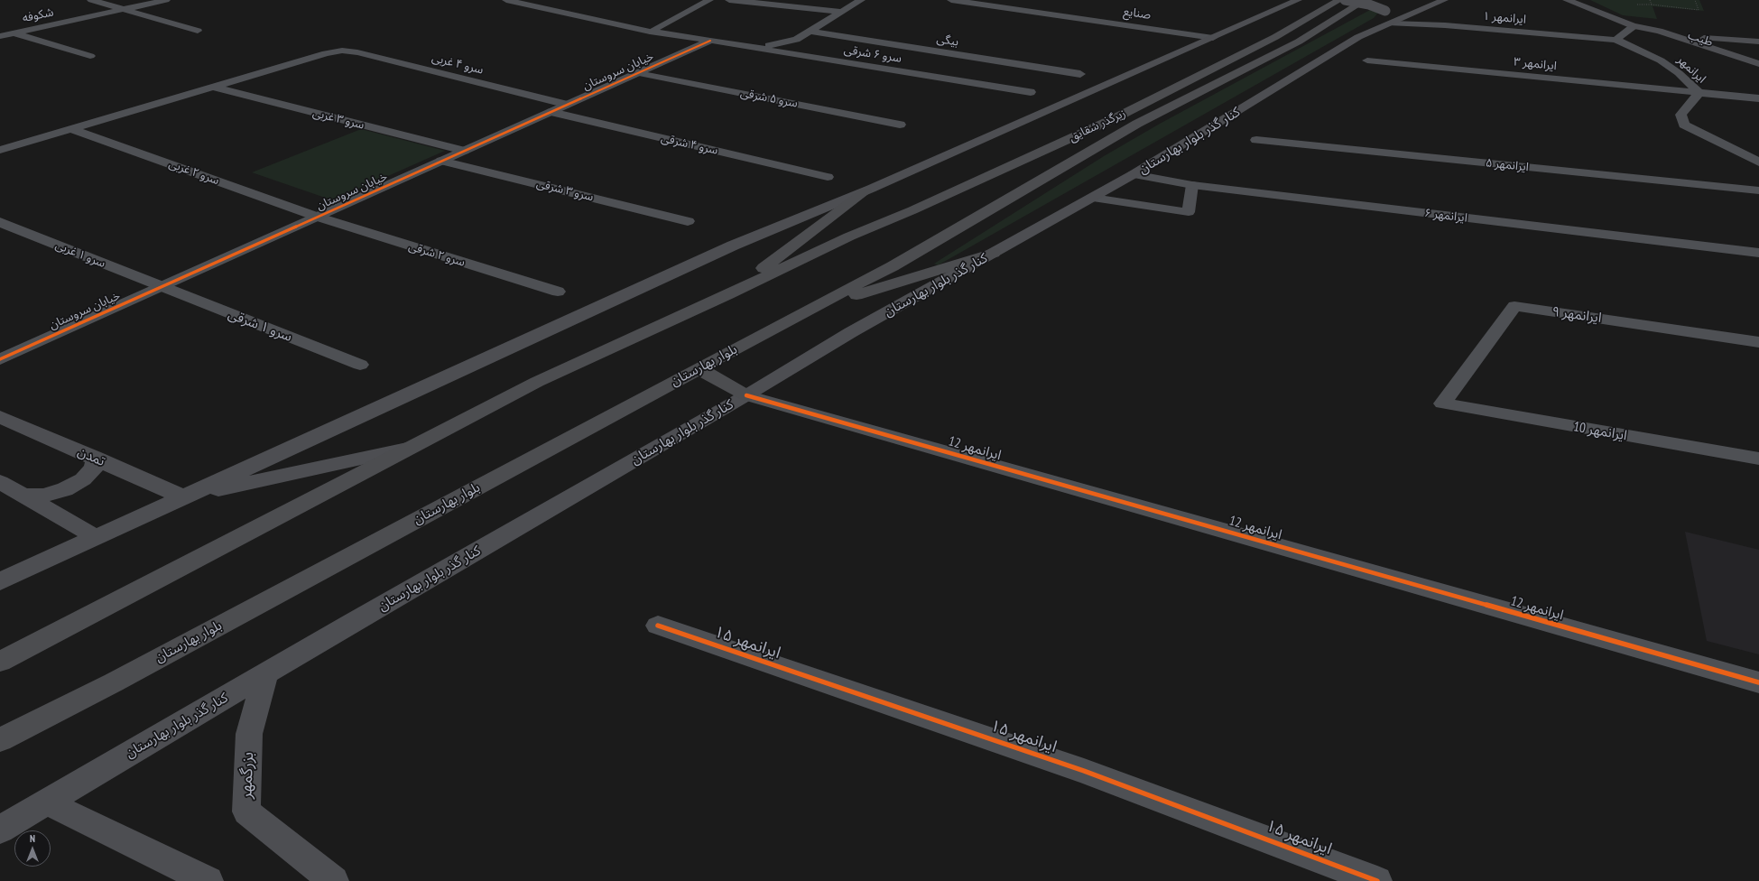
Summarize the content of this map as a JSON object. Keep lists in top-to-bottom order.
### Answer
{
  "streets": {
    "main road": [
      "طیب",
      "زیرگذر شقایق",
      "کنار گذر بلوار بهارستان",
      "بلوار بهارستان",
      "تمدن",
      "بزرگمهر"
    ],
    "street": [
      "صنایع",
      "شکوفه",
      "ایرانمهر ۱",
      "بیگی",
      "سرو ۶ شرقی",
      "سرو ۴ غربی",
      "ایرانمهر ۳",
      "ایرانمهر",
      "خیابان سروستان",
      "سرو ۵ شرقی",
      "سرو ۳ غربی",
      "سرو ۴ شرقی",
      "ایرانمهر ۵",
      "سرو ۲ غربی",
      "سرو ۳ شرقی",
      "ایرانمهر ۶",
      "سرو ۱ غربی",
      "سرو ۲ شرقی",
      "ایرانمهر ۹",
      "سرو ۱ شرقی",
      "ایرانمهر 10",
      "ایرانمهر 12",
      "ایرانمهر ۱۵"
    ]
  },
  "crossings": [
    ["ایرانمهر ۱", "ایرانمهر"],
    ["ایرانمهر ۱", "کنار گذر بلوار بهارستان"],
    ["سرو ۶ شرقی", "خیابان سروستان"],
    ["سرو ۴ غربی", "خیابان سروستان"],
    ["سرو ۴ غربی", "سرو ۳ غربی"],
    ["ایرانمهر ۳", "ایرانمهر"],
    ["خیابان سروستان", "سرو ۵ شرقی"],
    ["خیابان سروستان", "سرو ۳ غربی"],
    ["خیابان سروستان", "سرو ۴ شرقی"],
    ["خیابان سروستان", "سرو ۲ غربی"],
    ["خیابان سروستان", "سرو ۳ شرقی"],
    ["خیابان سروستان", "سرو ۱ غربی"],
    ["خیابان سروستان", "سرو ۲ شرقی"],
    ["خیابان سروستان", "سرو ۱ شرقی"],
    ["زیرگذر شقایق", "بلوار بهارستان"],
    ["کنار گذر بلوار بهارستان", "ایرانمهر ۶"],
    ["کنار گذر بلوار بهارستان", "ایرانمهر 12"],
    ["کنار گذر بلوار بهارستان", "بزرگمهر"],
    ["سرو ۲ غربی", "سرو ۲ شرقی"],
    ["سرو ۱ غربی", "سرو ۱ شرقی"],
    ["ایرانمهر ۹", "ایرانمهر 10"]
  ],
  "north": "top"
}
